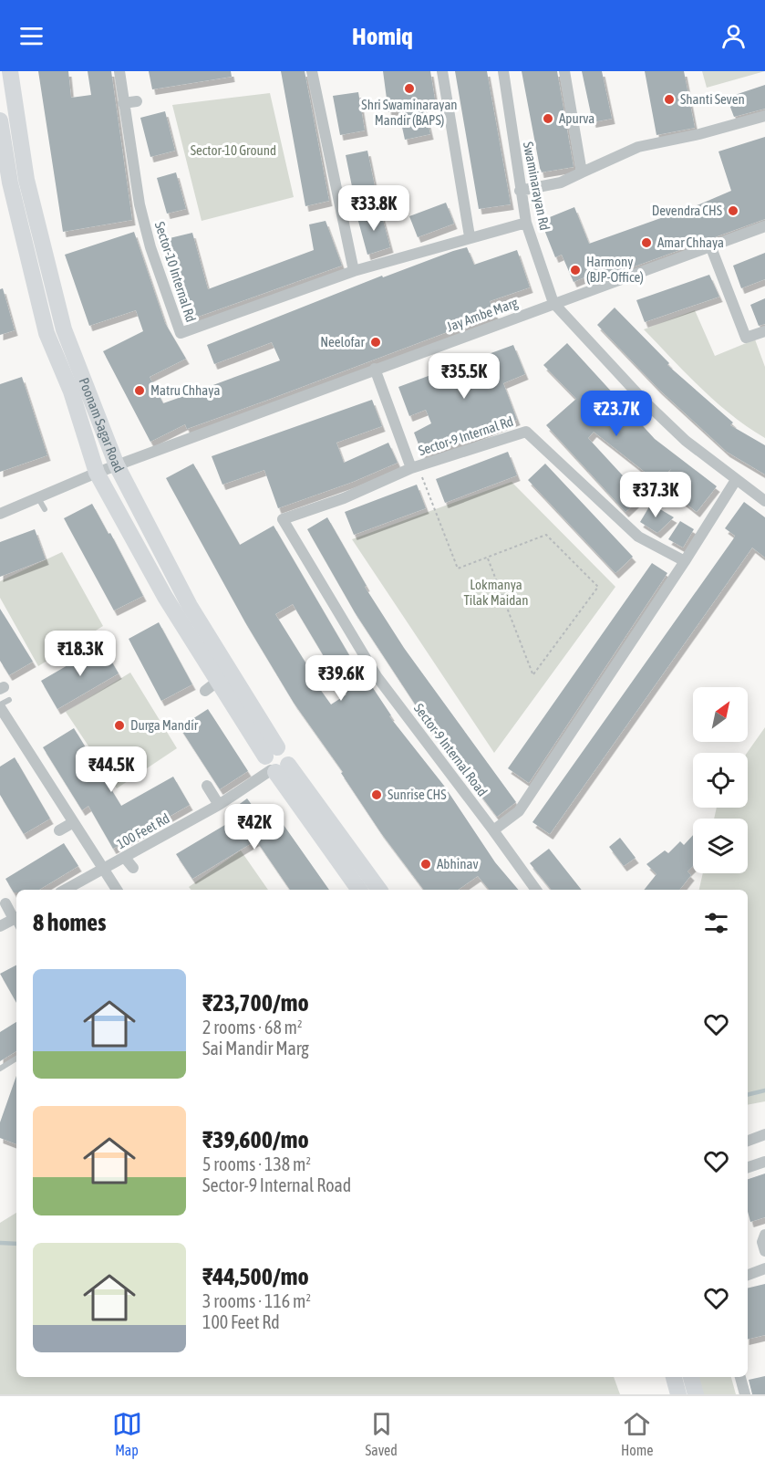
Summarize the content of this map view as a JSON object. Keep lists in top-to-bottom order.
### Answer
{
  "streets": {
    "main road": ["Poonam Sagar Road"],
    "street": [
      "Swaminarayan Rd",
      "Sector-10 Internal Rd",
      "Jay Ambe Marg",
      "Sector-9 Internal Rd",
      "Sector-9 Internal Road",
      "100 Feet Rd"
    ]
  },
  "crossings": [
    ["Swaminarayan Rd", "Sector-10 Internal Rd"],
    ["Swaminarayan Rd", "Jay Ambe Marg"],
    ["Jay Ambe Marg", "Poonam Sagar Road"],
    ["Jay Ambe Marg", "Sector-9 Internal Rd"],
    ["Poonam Sagar Road", "100 Feet Rd"],
    ["Sector-9 Internal Rd", "Sector-9 Internal Road"]
  ],
  "parks": ["Sector-10 Ground", "Lokmanya Tilak Maidan"],
  "places": [
    "Shri Swaminarayan Mandir (BAPS)",
    "Shanti Seven",
    "Apurva",
    "Devendra CHS",
    "Amar Chhaya",
    "Harmony (BJP-Office)",
    "Neelofar",
    "Matru Chhaya",
    "Durga Mandir",
    "Sunrise CHS",
    "Abhinav"
  ],
  "north": "top right",
  "page": {
    "header": "Homiq",
    "price": [
      "₹33.8K",
      "₹35.5K",
      "₹23.7K",
      "₹37.3K",
      "₹18.3K",
      "₹39.6K",
      "₹44.5K",
      "₹42K"
    ],
    "heading": "8 homes",
    "list": [
      {
        "name": "₹23,700/mo",
        "note": "2 rooms · 68 m² · Sai Mandir Marg"
      },
      {
        "name": "₹39,600/mo",
        "note": "5 rooms · 138 m² · Sector-9 Internal Road"
      },
      {
        "name": "₹44,500/mo",
        "note": "3 rooms · 116 m² · 100 Feet Rd"
      }
    ],
    "tabs": ["Map", "Saved", "Home"]
  }
}
